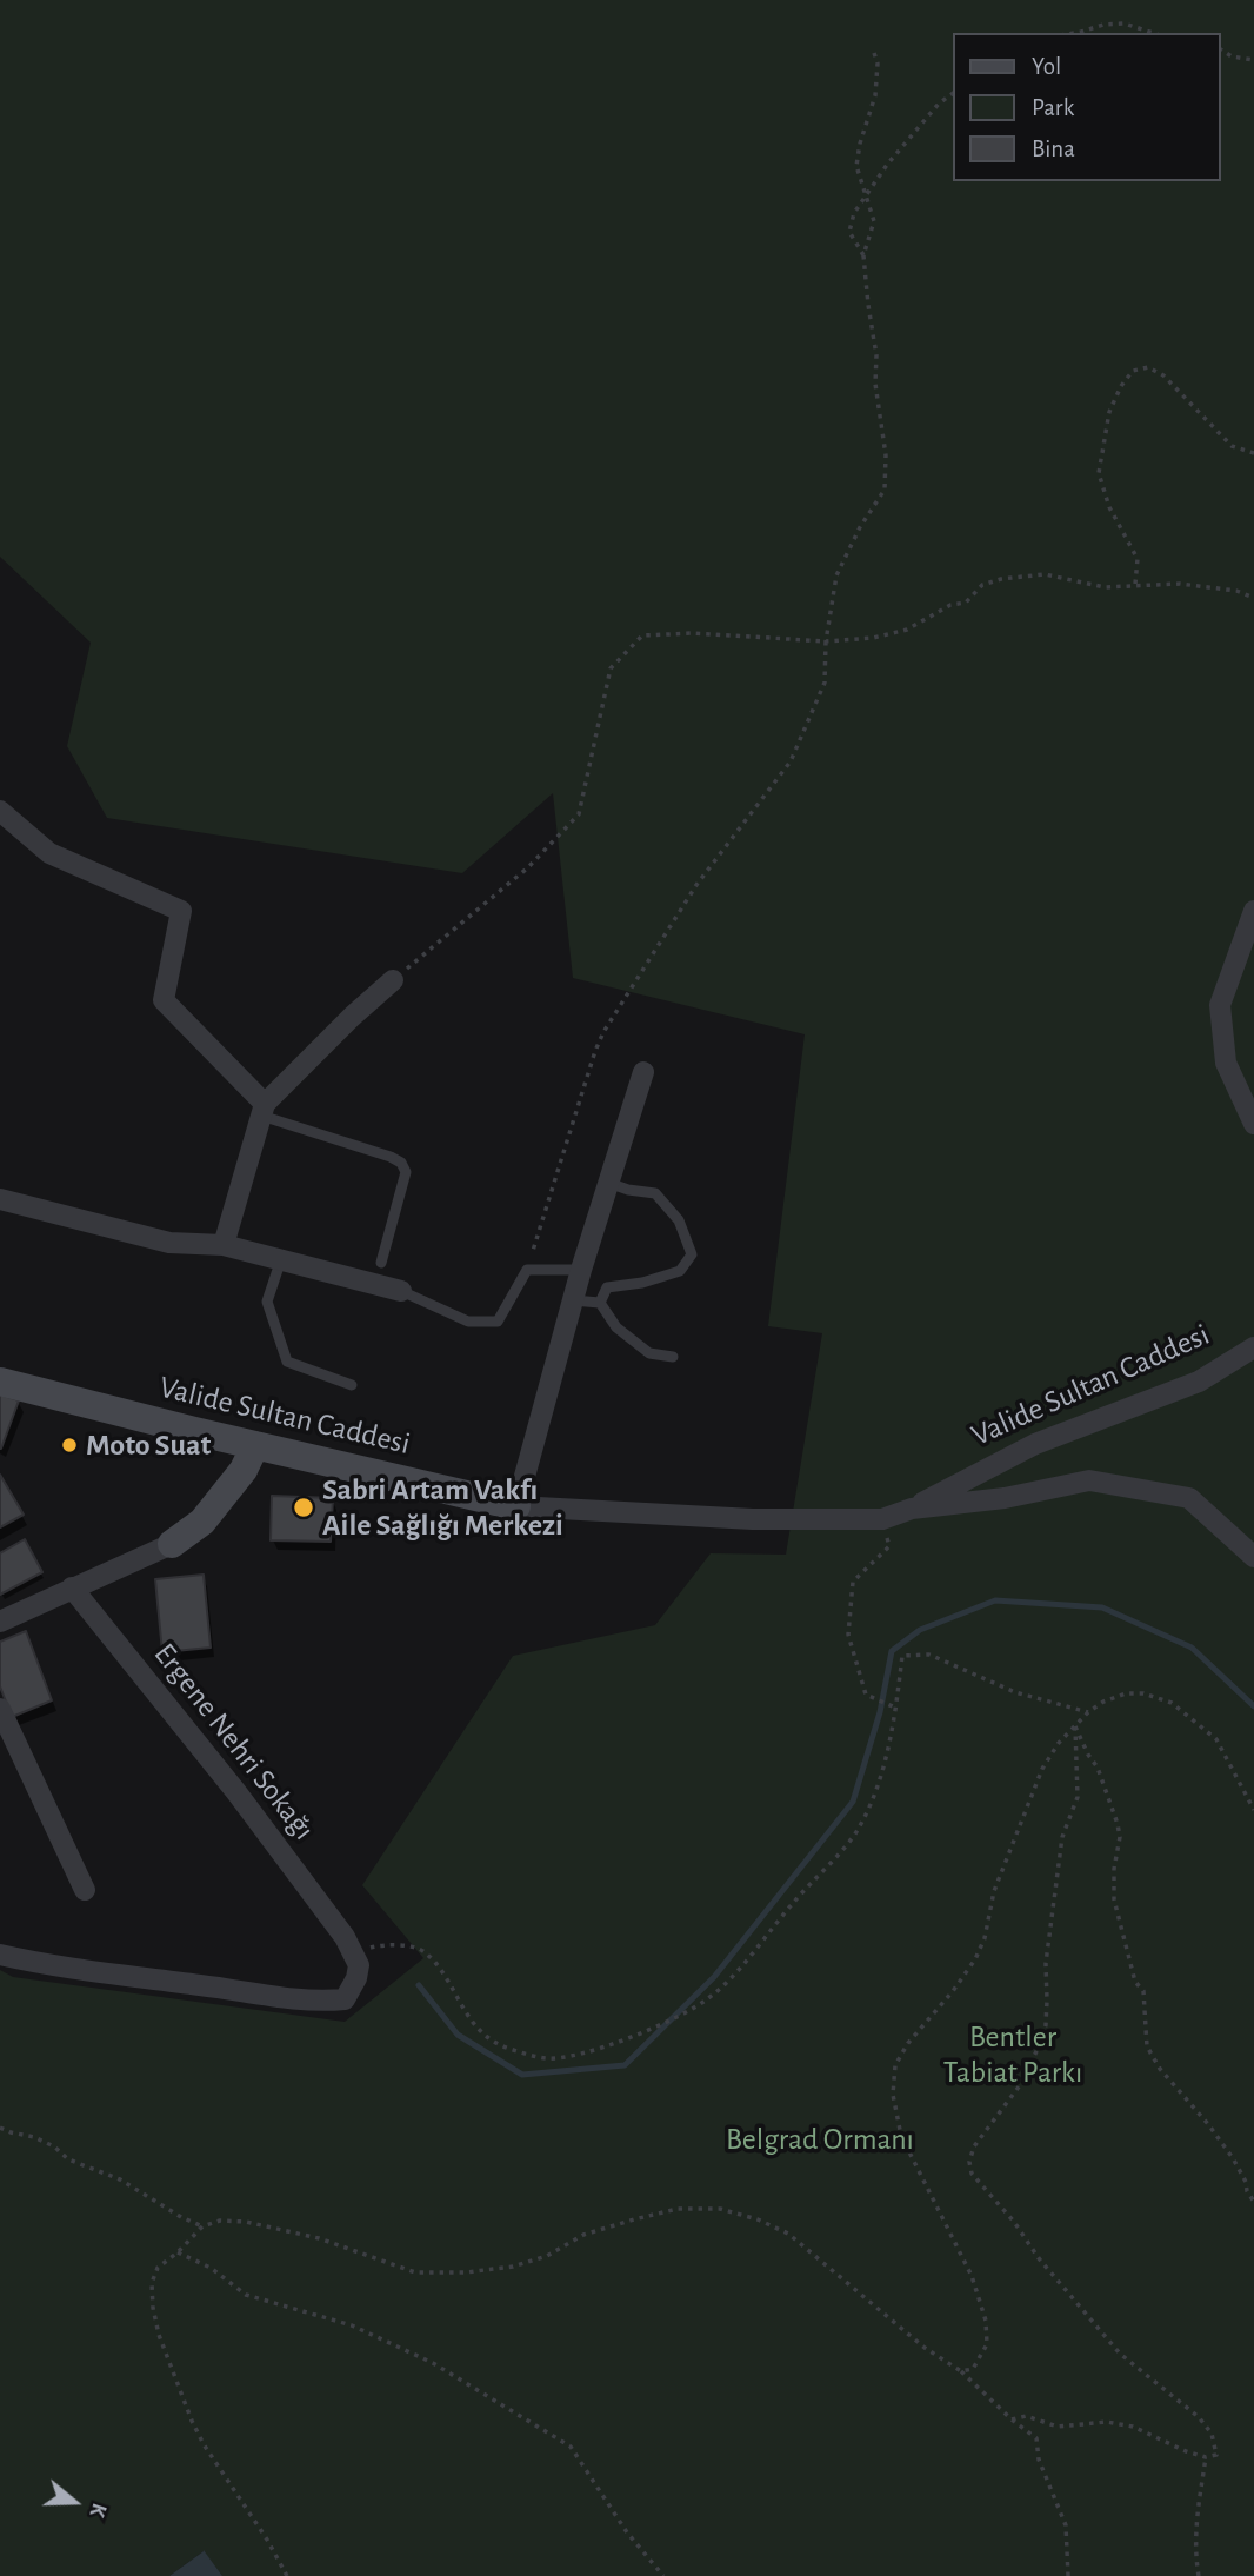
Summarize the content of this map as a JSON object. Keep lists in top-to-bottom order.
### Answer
{
  "streets": {
    "street": ["Valide Sultan Caddesi", "Ergene Nehri Sokağı"]
  },
  "parks": ["Bentler Tabiat Parkı", "Belgrad Ormanı"],
  "places": ["Moto Suat", "Sabri Artam Vakfı Aile Sağlığı Merkezi"],
  "legend": ["Yol", "Park", "Bina"],
  "north": "right"
}
